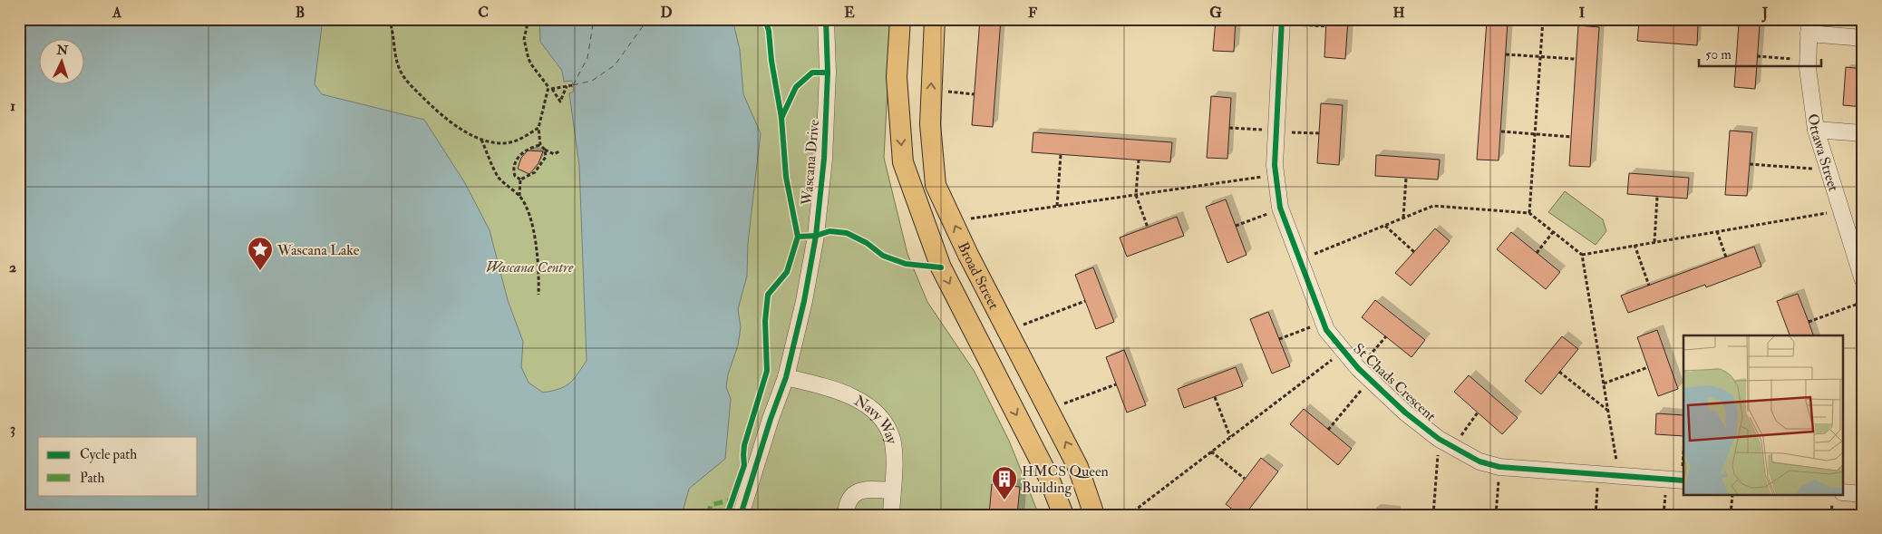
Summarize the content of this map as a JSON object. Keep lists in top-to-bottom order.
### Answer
{
  "streets": {
    "main road": ["Broad Street"],
    "street": [
      "Ottawa Street",
      "Wascana Drive",
      "St Chads Crescent",
      "Navy Way"
    ]
  },
  "crossings": [
    ["Wascana Drive", "Navy Way"]
  ],
  "parks": ["Wascana Centre"],
  "places": {
    "place": ["Wascana Lake"],
    "building": ["HMCS Queen Building"]
  },
  "legend": ["Cycle path", "Path"],
  "scale_bar": "50 m",
  "north": "top",
  "grid": {
    "columns": [
      "A",
      "B",
      "C",
      "D",
      "E",
      "F",
      "G",
      "H",
      "I",
      "J"
    ],
    "rows": ["1", "2", "3"]
  }
}
